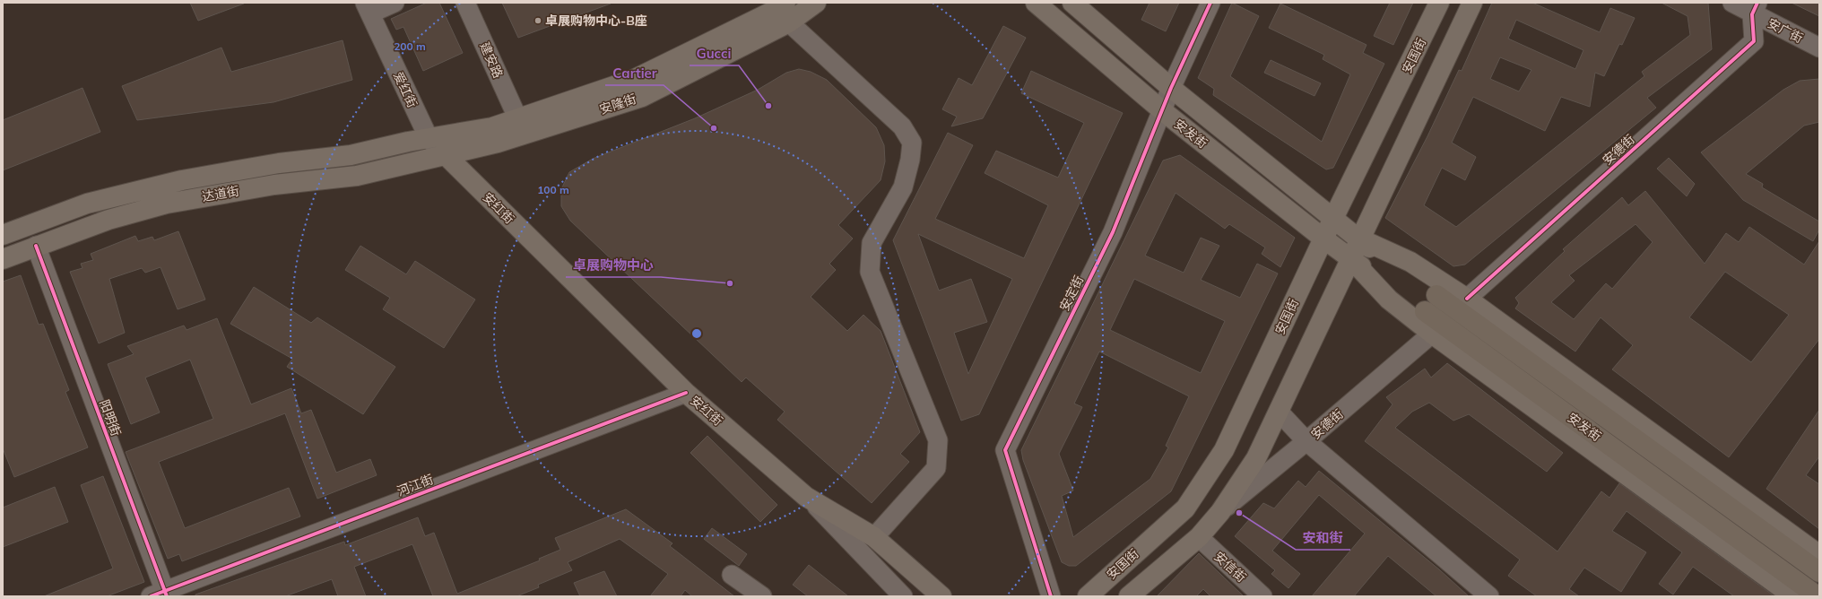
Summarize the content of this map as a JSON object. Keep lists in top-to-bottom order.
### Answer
{
  "streets": {
    "highway": ["安发街"],
    "main road": [
      "安国街",
      "安隆街",
      "达道街",
      "安红街"
    ],
    "street": [
      "安广街",
      "建安路",
      "爱红街",
      "安德街",
      "安定街",
      "阳明街",
      "河江街",
      "安信街"
    ]
  },
  "crossings": [
    ["安广街", "安德街"],
    ["安国街", "安发街"],
    ["建安路", "安隆街"],
    ["爱红街", "安隆街"],
    ["爱红街", "达道街"],
    ["爱红街", "安红街"],
    ["安隆街", "达道街"],
    ["安隆街", "安红街"],
    ["安发街", "安德街"],
    ["安发街", "安定街"],
    ["达道街", "安红街"],
    ["达道街", "阳明街"],
    ["安红街", "河江街"],
    ["阳明街", "河江街"]
  ],
  "places": [
    "卓展购物中心-B座",
    "Gucci",
    "Cartier",
    "卓展购物中心",
    "安和街"
  ],
  "rings": ["200 m", "100 m"]
}
